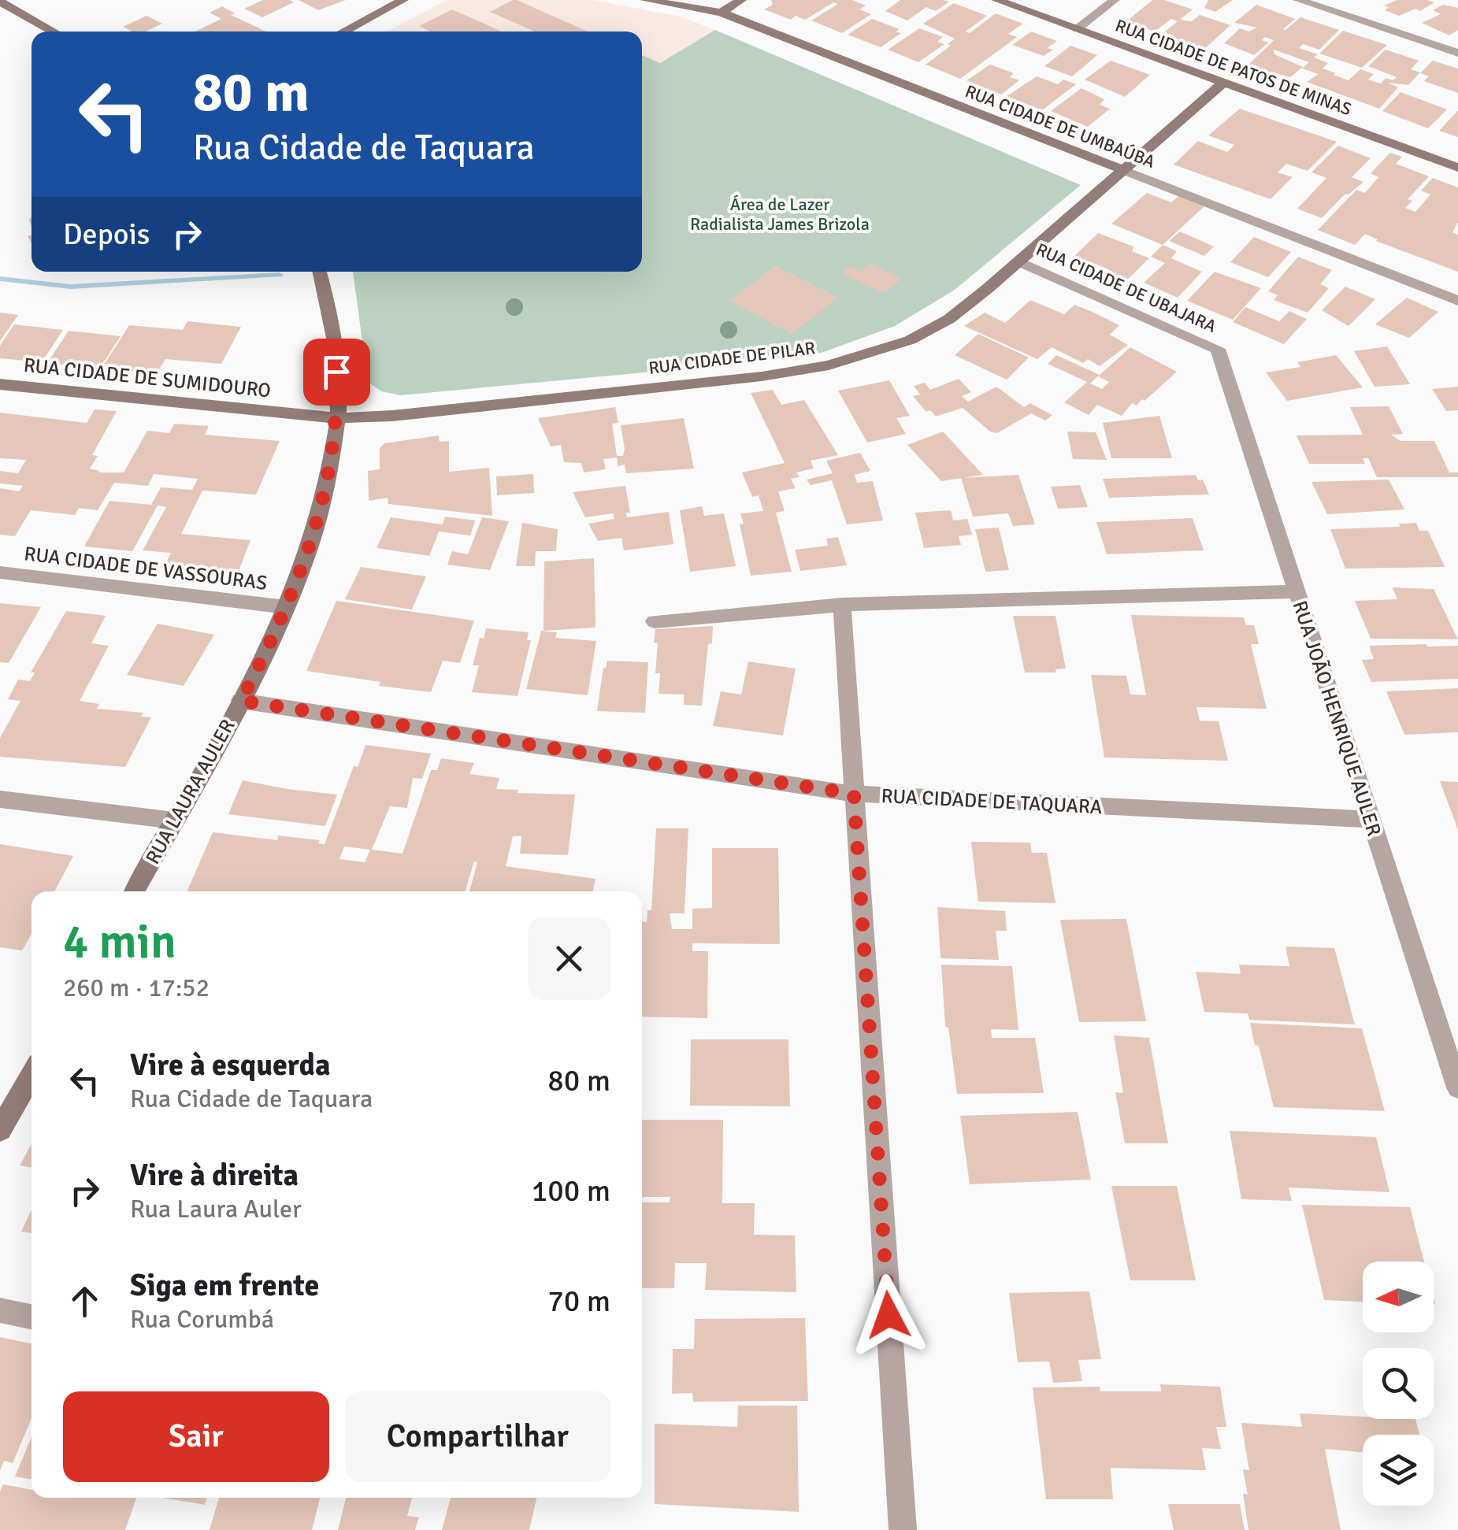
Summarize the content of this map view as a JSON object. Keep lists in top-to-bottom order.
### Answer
{
  "streets": {
    "street": [
      "RUA CIDADE DE PATOS DE MINAS",
      "RUA CIDADE DE UMBAÚBA",
      "RUA CIDADE DE UBAJARA",
      "RUA CIDADE DE PILAR",
      "RUA CIDADE DE SUMIDOURO",
      "RUA CIDADE DE VASSOURAS",
      "RUA JOÃO HENRIQUE AULER",
      "RUA LAURA AULER",
      "RUA CIDADE DE TAQUARA"
    ]
  },
  "crossings": [
    ["RUA CIDADE DE PATOS DE MINAS", "RUA CIDADE DE PILAR"],
    ["RUA CIDADE DE UMBAÚBA", "RUA CIDADE DE PILAR"],
    ["RUA CIDADE DE UBAJARA", "RUA CIDADE DE PILAR"],
    ["RUA CIDADE DE UBAJARA", "RUA JOÃO HENRIQUE AULER"],
    ["RUA CIDADE DE PILAR", "RUA CIDADE DE SUMIDOURO"],
    ["RUA CIDADE DE PILAR", "RUA LAURA AULER"],
    ["RUA CIDADE DE SUMIDOURO", "RUA LAURA AULER"],
    ["RUA CIDADE DE VASSOURAS", "RUA LAURA AULER"],
    ["RUA JOÃO HENRIQUE AULER", "RUA CIDADE DE TAQUARA"],
    ["RUA LAURA AULER", "RUA CIDADE DE TAQUARA"]
  ],
  "parks": ["Área de Lazer Radialista James Brizola"],
  "north": "left",
  "page": {
    "turn": ["80 m", "Rua Cidade de Taquara"],
    "then": "Depois",
    "heading": ["4 min", "260 m · 17:52"],
    "list": [
      {
        "name": "Vire à esquerda",
        "note": "Rua Cidade de Taquara",
        "value": "80 m"
      },
      {
        "name": "Vire à direita",
        "note": "Rua Laura Auler",
        "value": "100 m"
      },
      {
        "name": "Siga em frente",
        "note": "Rua Corumbá",
        "value": "70 m"
      }
    ],
    "buttons": ["Sair", "Compartilhar"]
  }
}
